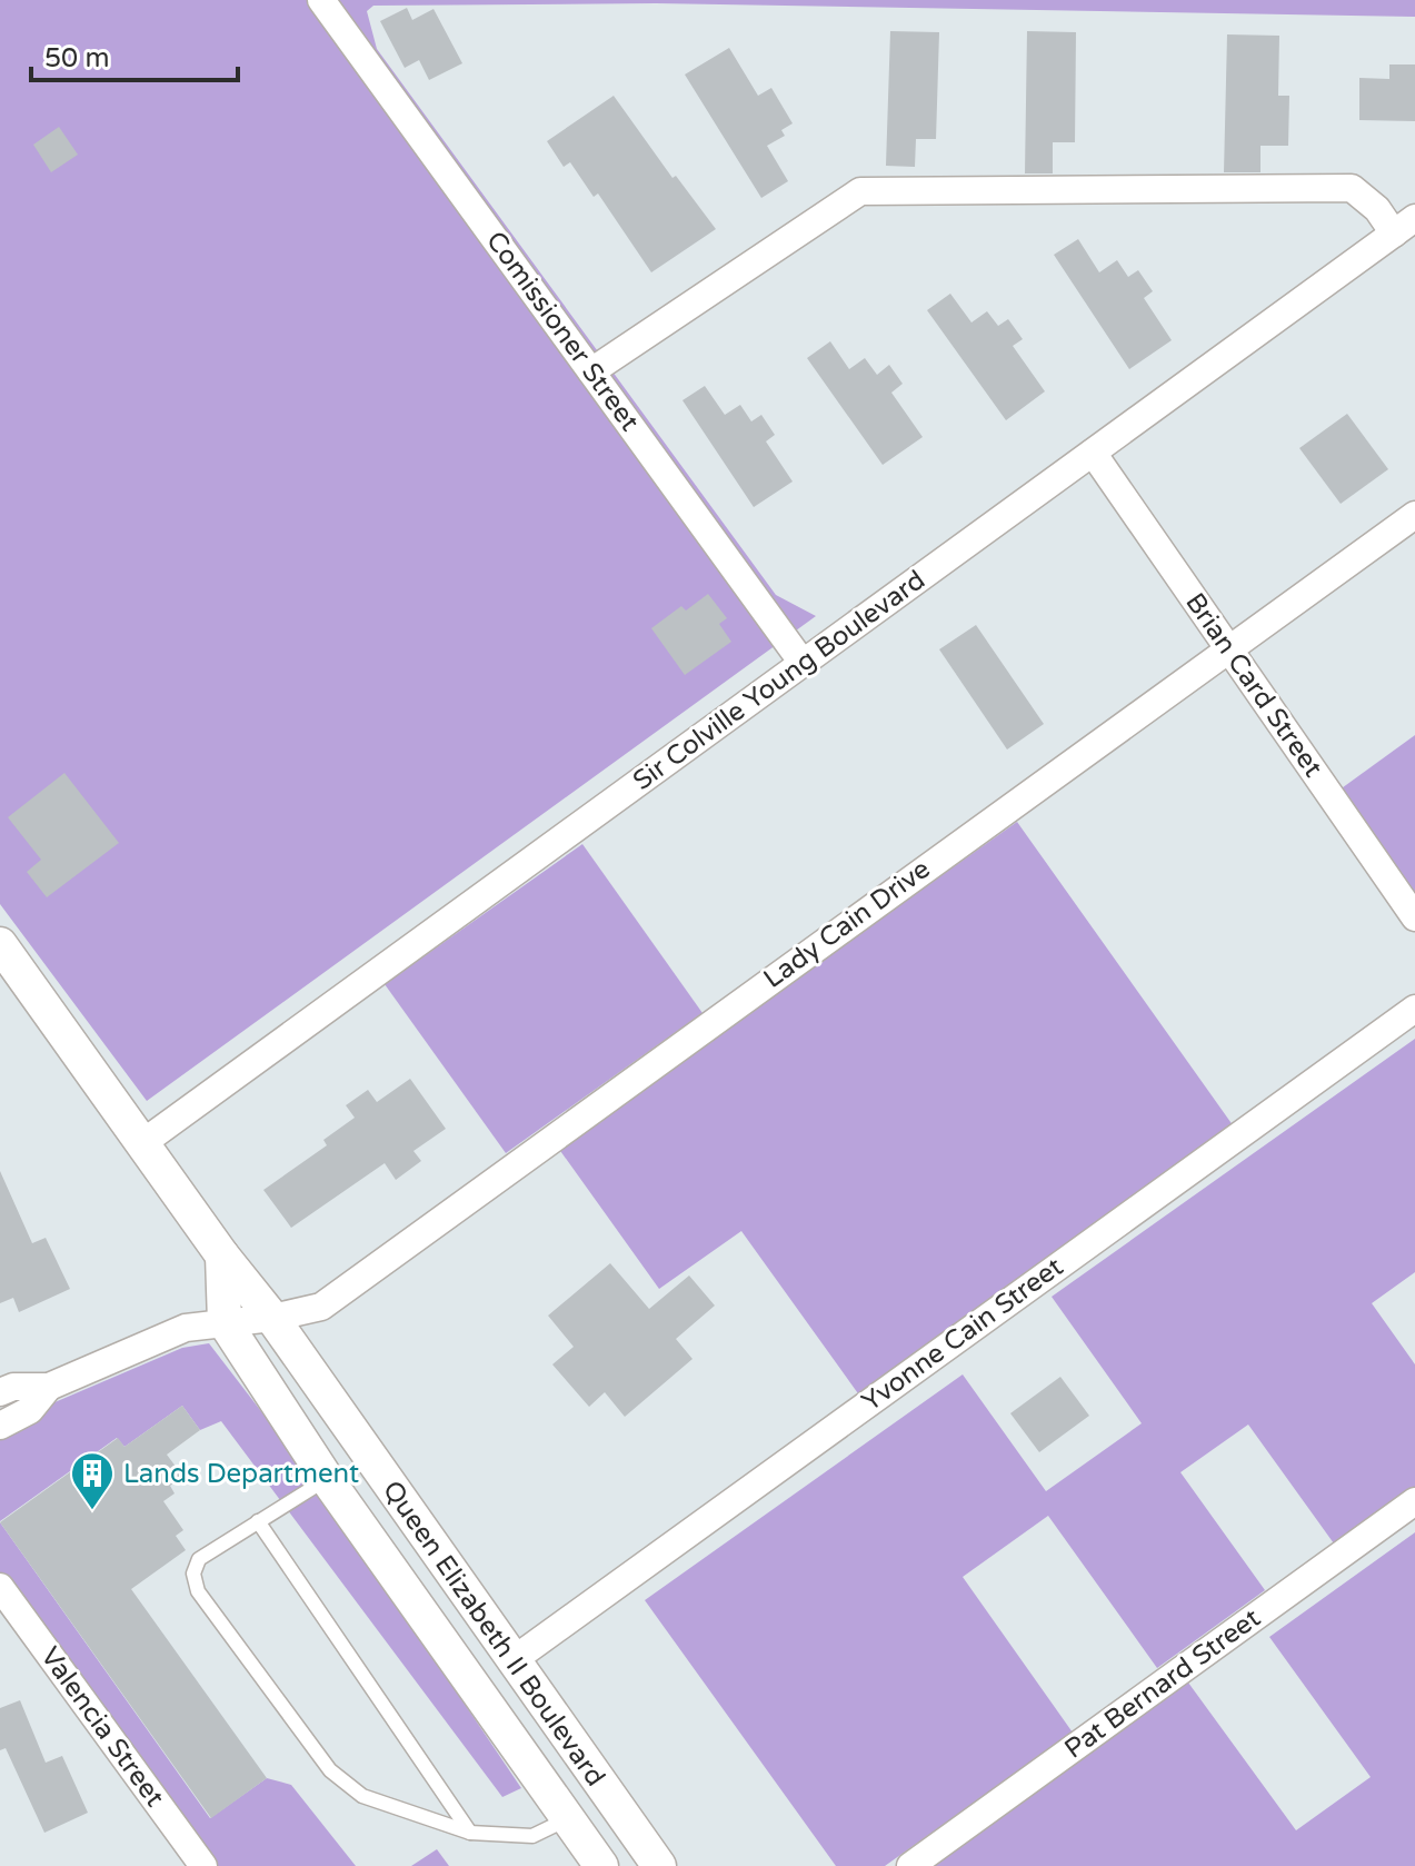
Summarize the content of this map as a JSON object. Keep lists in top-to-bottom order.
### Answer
{
  "streets": {
    "street": [
      "Comissioner Street",
      "Sir Colville Young Boulevard",
      "Brian Card Street",
      "Lady Cain Drive",
      "Yvonne Cain Street",
      "Queen Elizabeth II Boulevard",
      "Pat Bernard Street",
      "Valencia Street"
    ]
  },
  "crossings": [
    ["Comissioner Street", "Sir Colville Young Boulevard"],
    ["Sir Colville Young Boulevard", "Brian Card Street"],
    ["Sir Colville Young Boulevard", "Queen Elizabeth II Boulevard"],
    ["Brian Card Street", "Lady Cain Drive"],
    ["Lady Cain Drive", "Queen Elizabeth II Boulevard"],
    ["Yvonne Cain Street", "Queen Elizabeth II Boulevard"]
  ],
  "places": {
    "building": ["Lands Department"]
  },
  "scale_bar": "50 m"
}
